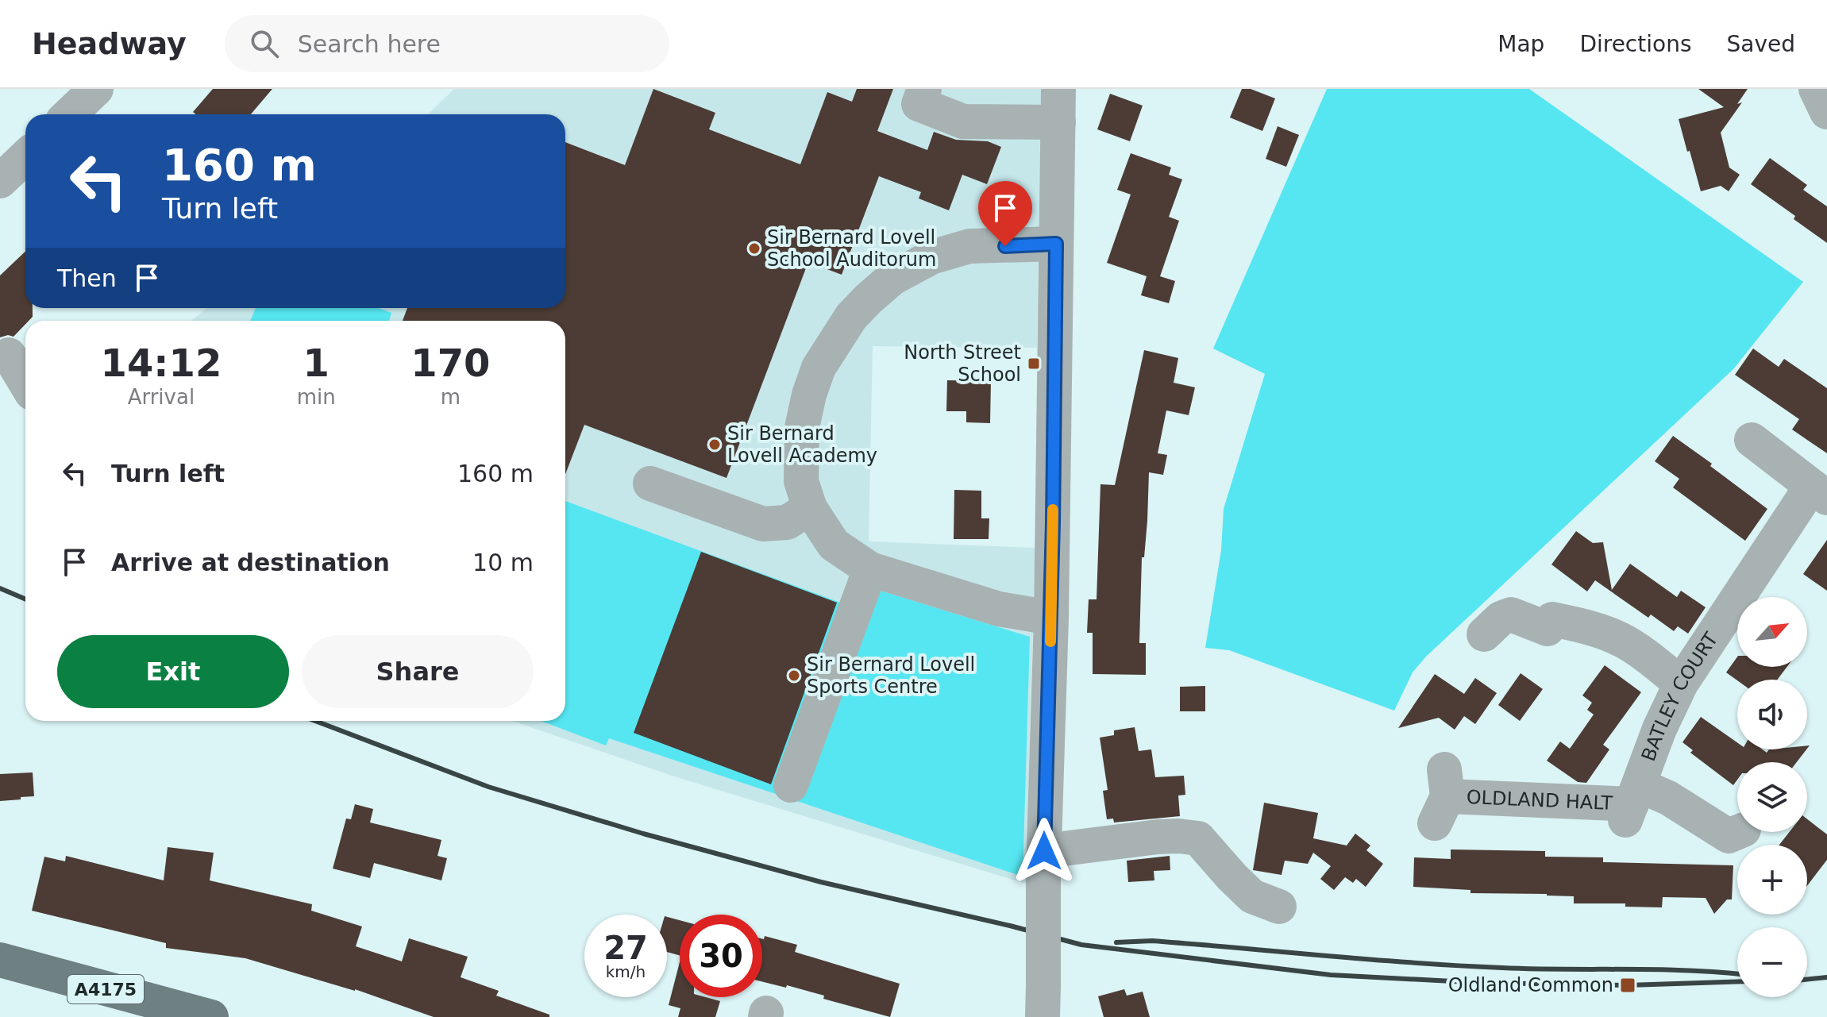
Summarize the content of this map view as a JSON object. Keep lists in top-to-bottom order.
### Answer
{
  "streets": {
    "main road": ["A4175"],
    "street": ["BATLEY COURT", "OLDLAND HALT"]
  },
  "crossings": [
    ["BATLEY COURT", "OLDLAND HALT"]
  ],
  "places": {
    "other": ["Sir Bernard Lovell School Auditorum", "Sir Bernard Lovell Academy", "Sir Bernard Lovell Sports Centre"],
    "transit": ["North Street School", "Oldland Common"]
  },
  "north": "top right",
  "page": {
    "header": "Headway",
    "search": "Search here",
    "nav": ["Map", "Directions", "Saved"],
    "turn": ["160 m", "Turn left"],
    "then": "Then",
    "eta": [
      "14:12",
      "Arrival",
      "1",
      "min",
      "170",
      "m"
    ],
    "list": [
      {
        "name": "Turn left",
        "value": "160 m"
      },
      {
        "name": "Arrive at destination",
        "value": "10 m"
      }
    ],
    "map_buttons": ["+", "−"],
    "buttons": ["Exit", "Share"],
    "speed": "27 km/h",
    "limit": "30"
  }
}
